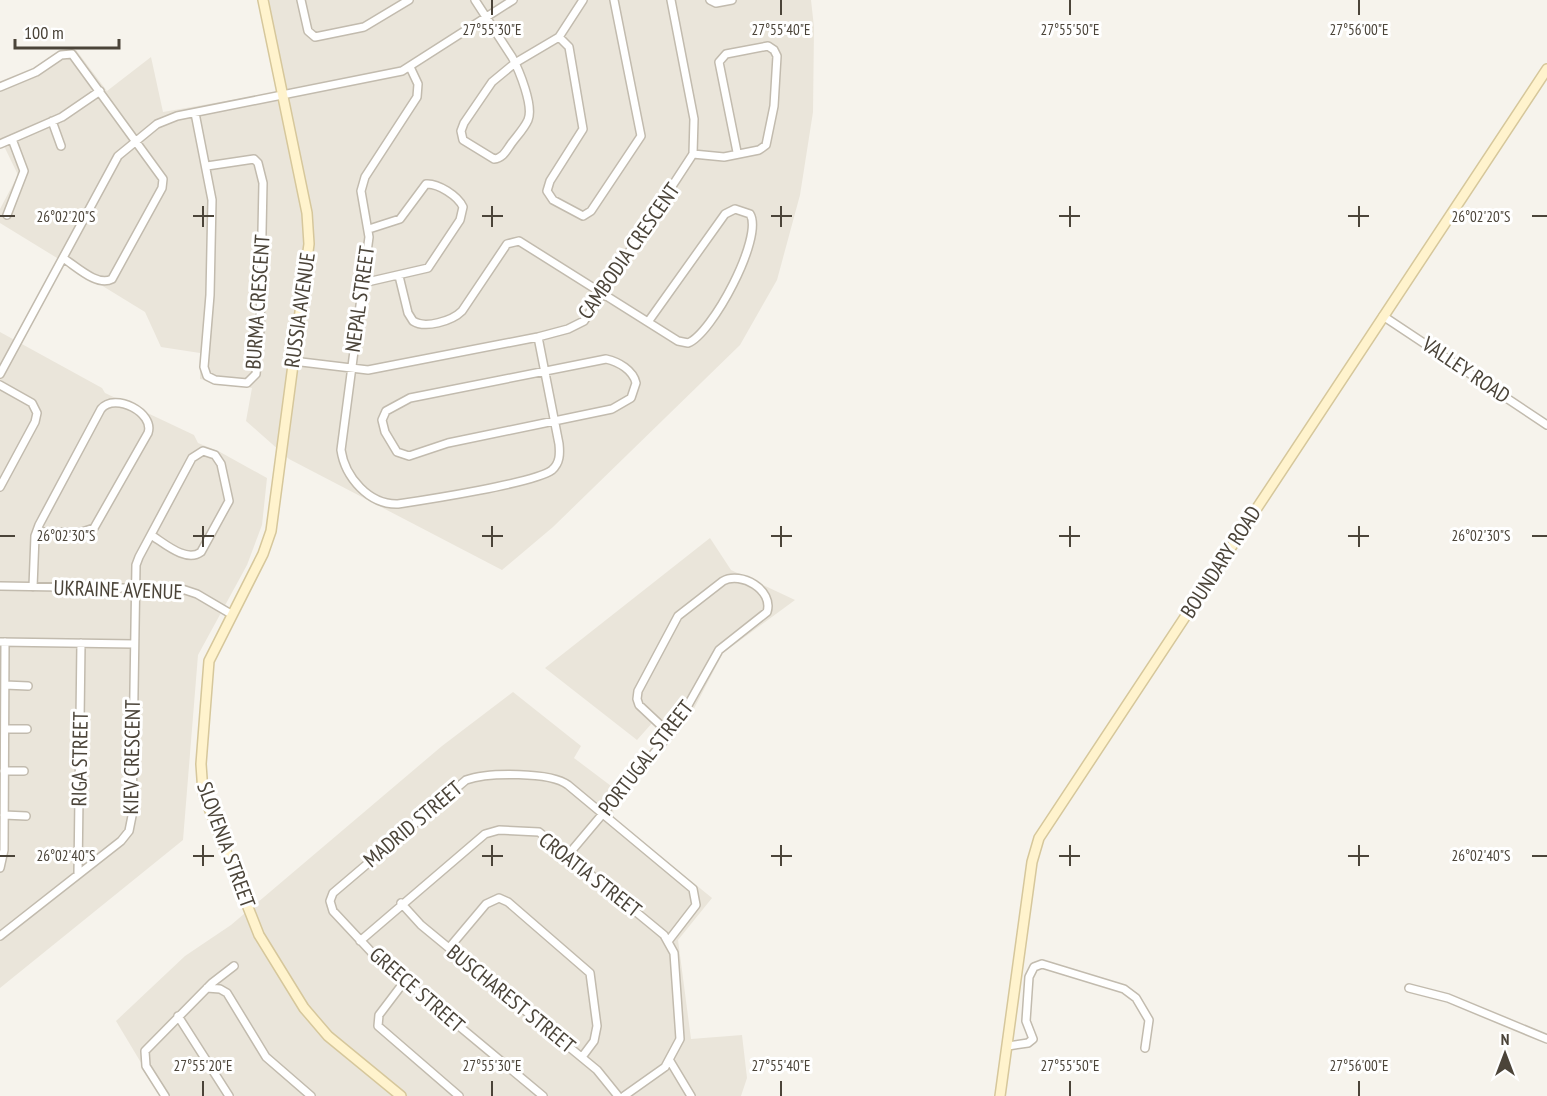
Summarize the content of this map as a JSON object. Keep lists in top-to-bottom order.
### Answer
{
  "streets": {
    "street": [
      "CAMBODIA CRESCENT",
      "NEPAL STREET",
      "BURMA CRESCENT",
      "RUSSIA AVENUE",
      "VALLEY ROAD",
      "BOUNDARY ROAD",
      "UKRAINE AVENUE",
      "KIEV CRESCENT",
      "PORTUGAL STREET",
      "RIGA STREET",
      "MADRID STREET",
      "SLOVENIA STREET",
      "CROATIA STREET",
      "GREECE STREET",
      "BUSCHAREST STREET"
    ]
  },
  "crossings": [
    ["CAMBODIA CRESCENT", "NEPAL STREET"],
    ["CAMBODIA CRESCENT", "RUSSIA AVENUE"],
    ["RUSSIA AVENUE", "UKRAINE AVENUE"],
    ["RUSSIA AVENUE", "SLOVENIA STREET"],
    ["VALLEY ROAD", "BOUNDARY ROAD"],
    ["UKRAINE AVENUE", "KIEV CRESCENT"],
    ["UKRAINE AVENUE", "SLOVENIA STREET"],
    ["KIEV CRESCENT", "RIGA STREET"],
    ["PORTUGAL STREET", "MADRID STREET"],
    ["PORTUGAL STREET", "CROATIA STREET"],
    ["MADRID STREET", "CROATIA STREET"],
    ["MADRID STREET", "GREECE STREET"],
    ["CROATIA STREET", "GREECE STREET"],
    ["CROATIA STREET", "BUSCHAREST STREET"]
  ],
  "scale_bar": "100 m",
  "north": "top",
  "coordinates": [
    "27°55'30\"E",
    "27°55'40\"E",
    "27°55'50\"E",
    "27°56'00\"E",
    "26°02'20\"S",
    "26°02'30\"S",
    "26°02'40\"S",
    "27°55'20\"E"
  ]
}
